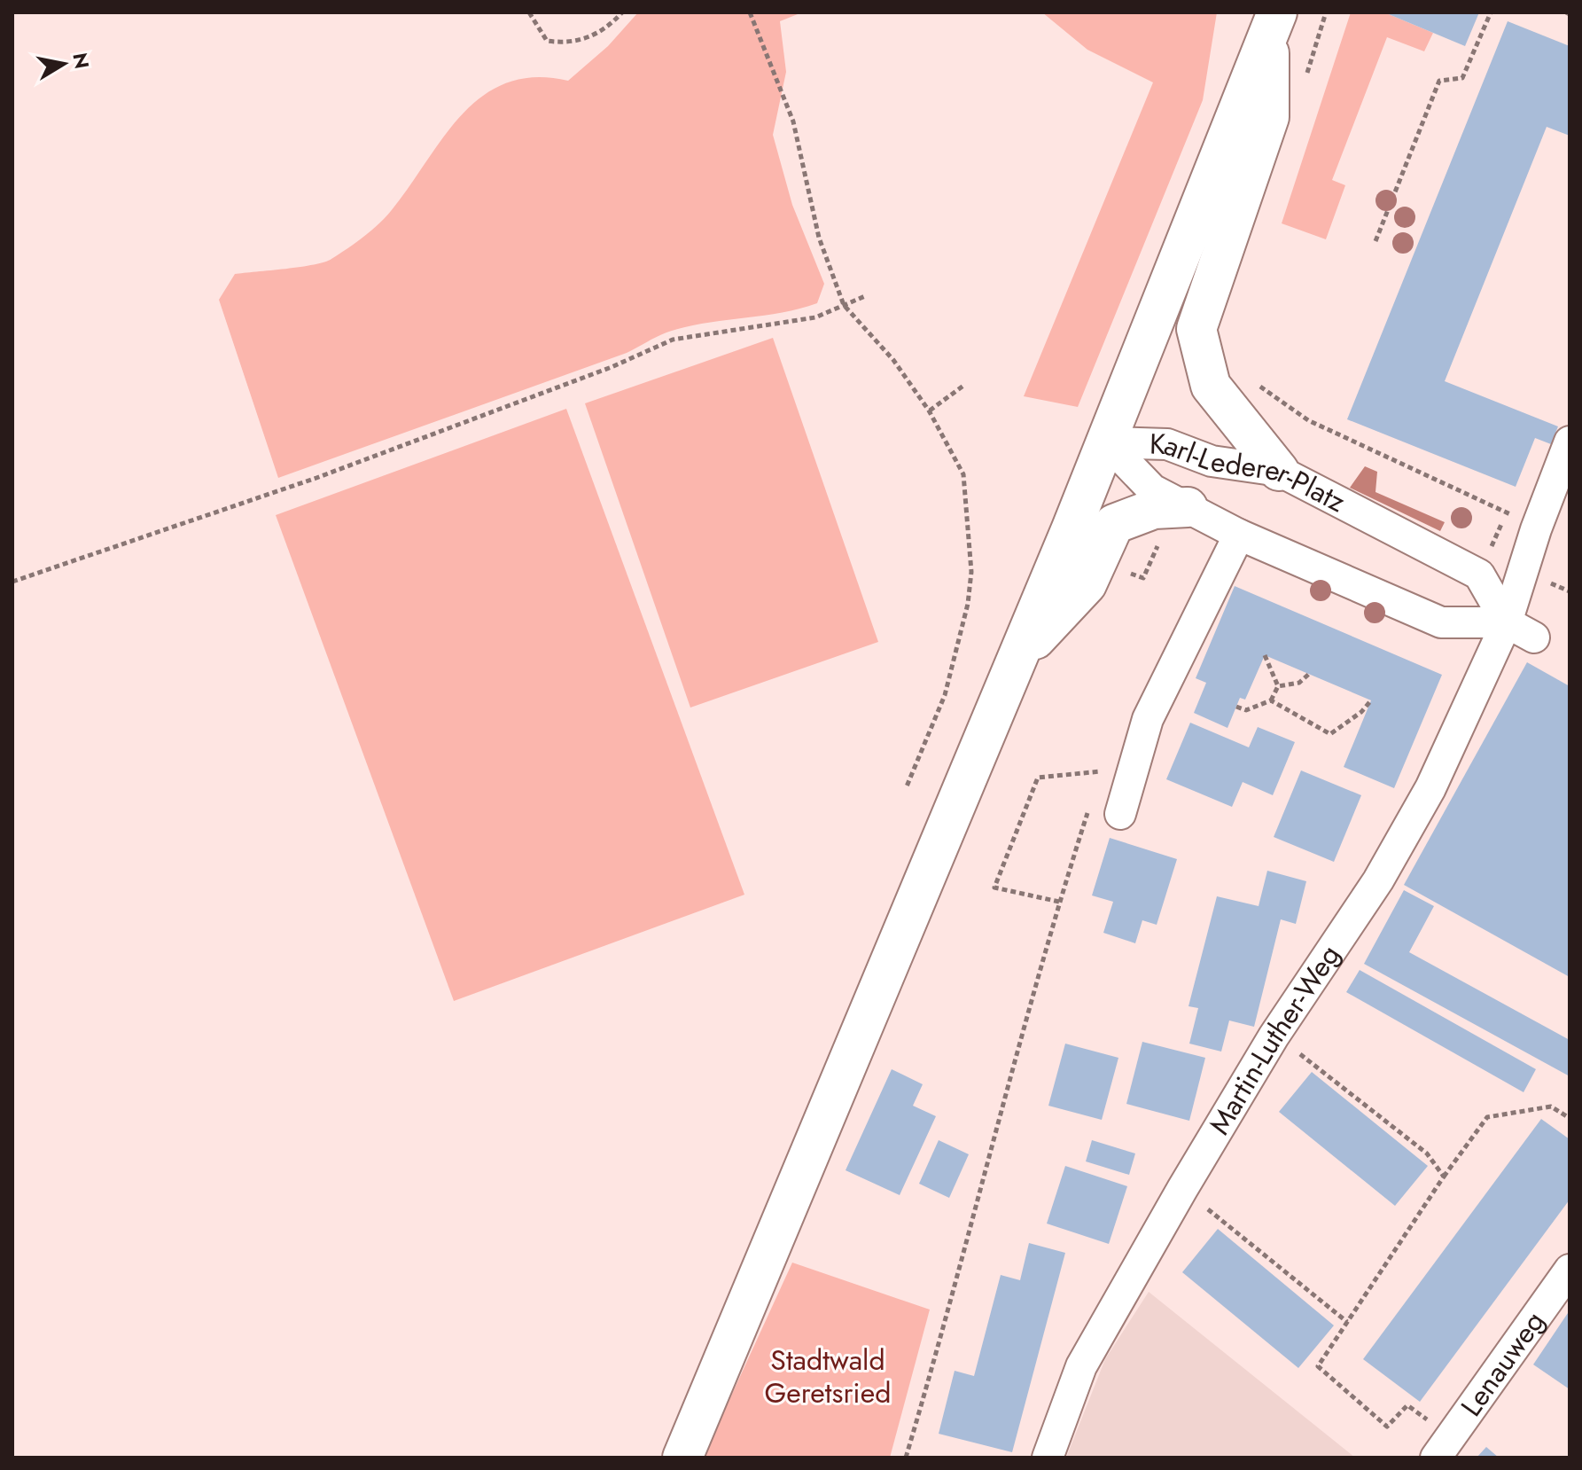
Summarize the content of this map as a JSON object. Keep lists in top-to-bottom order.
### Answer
{
  "streets": {
    "street": ["Karl-Lederer-Platz", "Martin-Luther-Weg", "Lenauweg"]
  },
  "crossings": [
    ["Karl-Lederer-Platz", "Martin-Luther-Weg"]
  ],
  "parks": ["Stadtwald Geretsried"],
  "north": "right"
}
